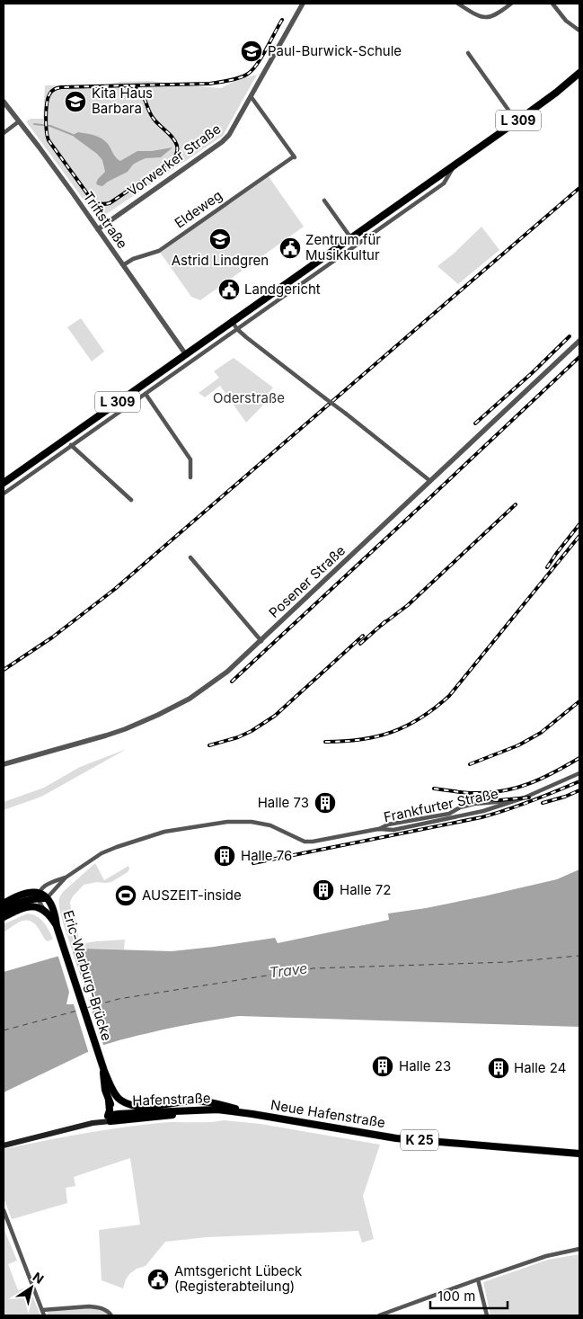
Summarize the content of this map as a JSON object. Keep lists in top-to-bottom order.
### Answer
{
  "streets": {
    "main road": [
      "L 309",
      "Eric-Warburg-Brücke",
      "Hafenstraße",
      "Neue Hafenstraße",
      "K 25"
    ],
    "street": [
      "Vorwerker Straße",
      "Eldeweg",
      "Triftstraße",
      "Posener Straße",
      "Frankfurter Straße"
    ]
  },
  "crossings": [
    ["L 309", "Triftstraße"],
    ["Vorwerker Straße", "Eldeweg"],
    ["Vorwerker Straße", "Triftstraße"],
    ["Eldeweg", "Triftstraße"],
    ["Eric-Warburg-Brücke", "Hafenstraße"],
    ["Eric-Warburg-Brücke", "K 25"],
    ["Hafenstraße", "Neue Hafenstraße"],
    ["Hafenstraße", "K 25"]
  ],
  "water": ["Trave"],
  "parks": ["Oderstraße"],
  "places": {
    "school or university": ["Paul-Burwick-Schule", "Kita Haus Barbara", "Astrid Lindgren"],
    "public building": ["Zentrum für Musikkultur", "Landgericht", "Amtsgericht Lübeck (Registerabteilung)"],
    "building": [
      "Halle 73",
      "Halle 76",
      "Halle 72",
      "Halle 23",
      "Halle 24"
    ],
    "sports": ["AUSZEIT-inside"]
  },
  "scale_bar": "100 m",
  "north": "top right"
}
